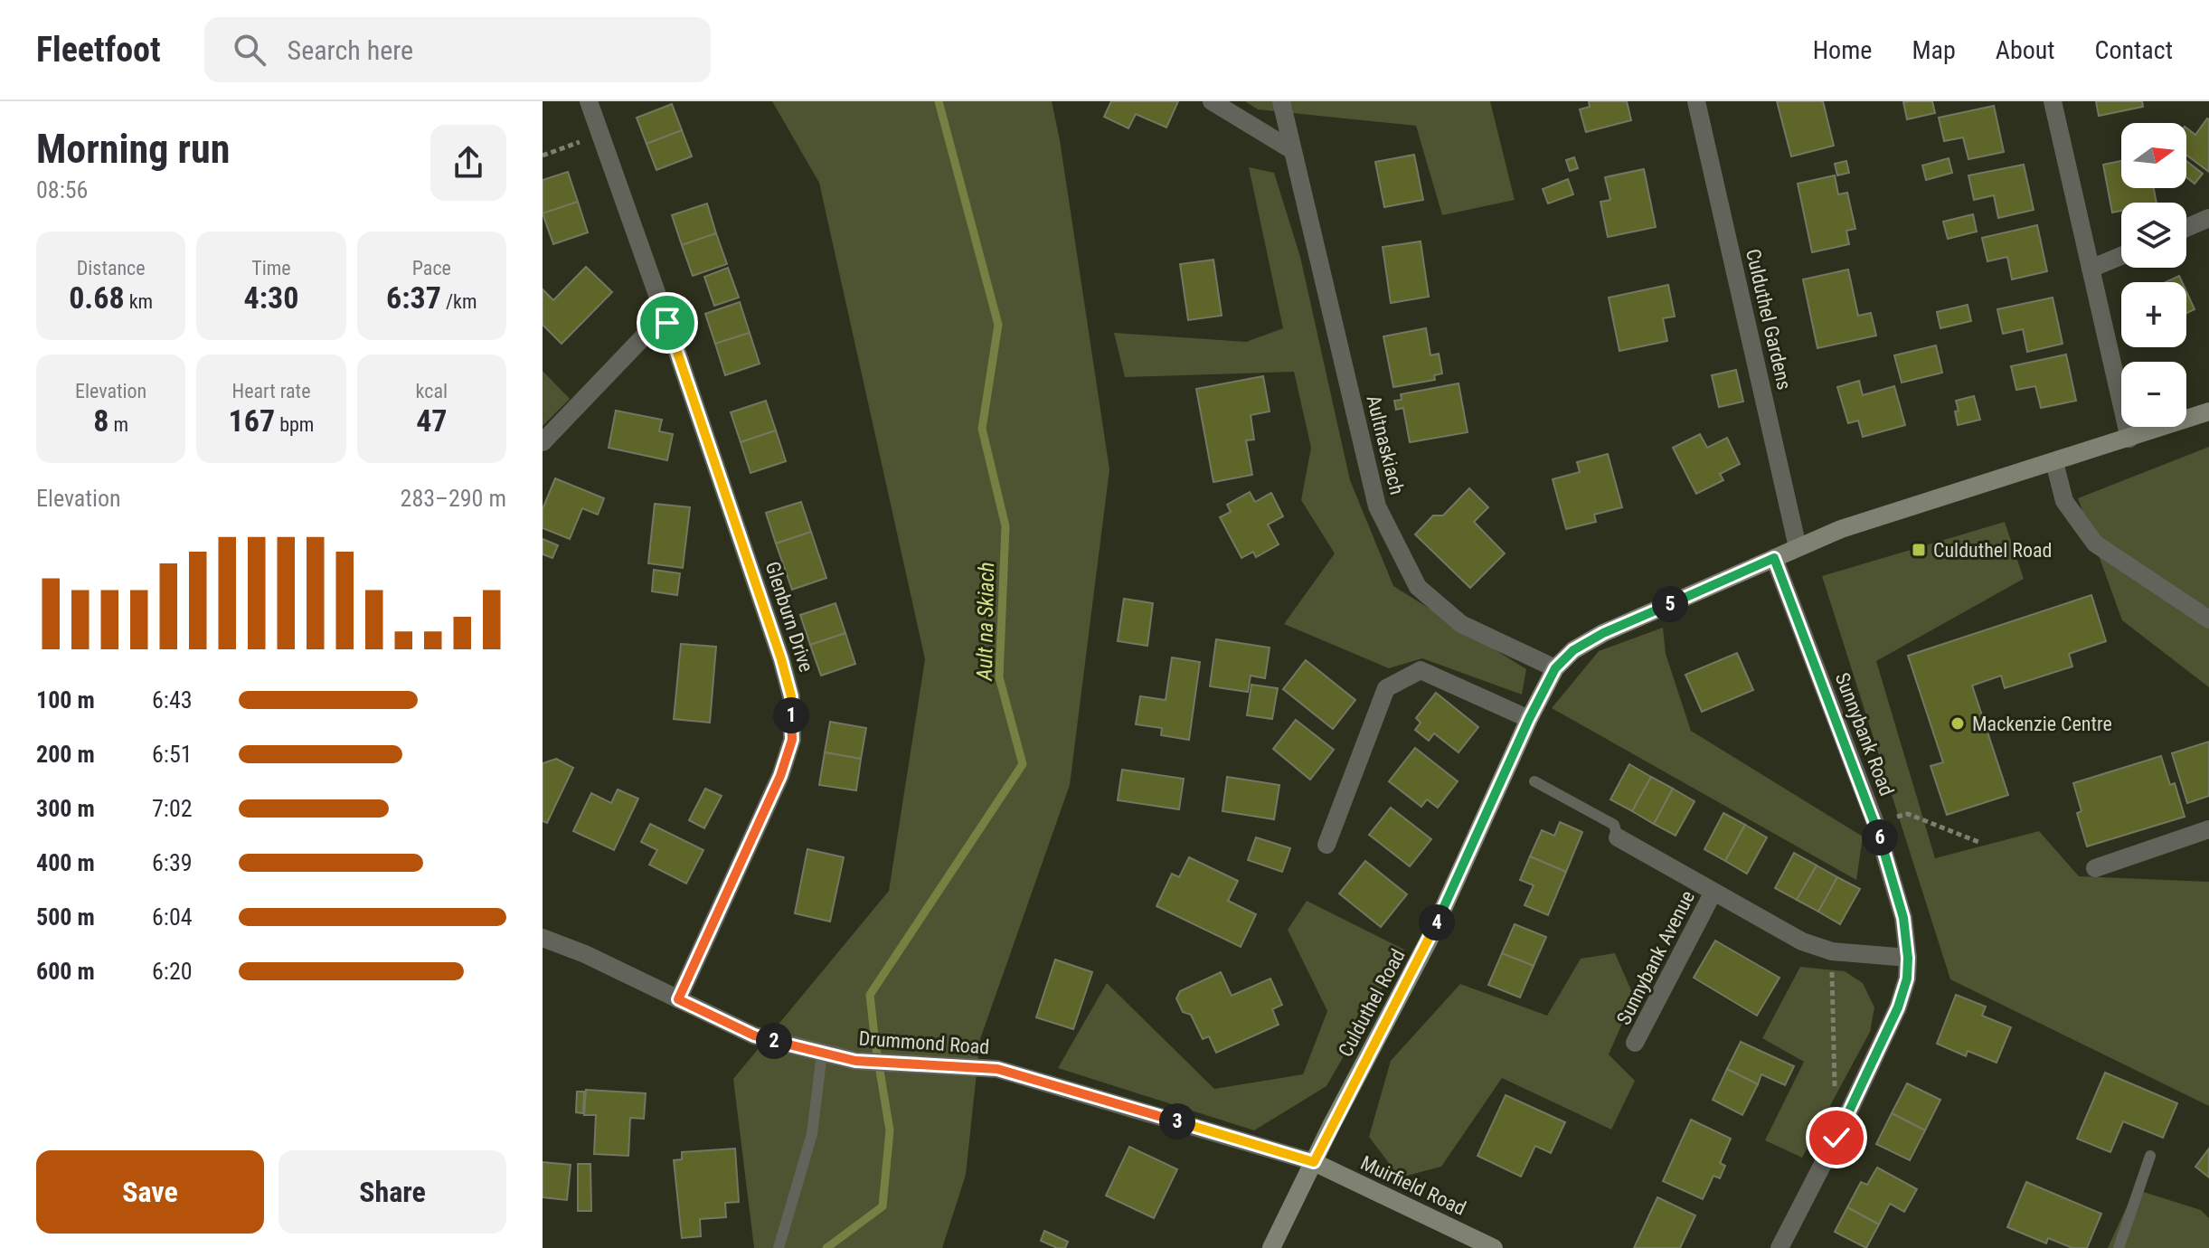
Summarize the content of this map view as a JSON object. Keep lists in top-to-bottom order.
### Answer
{
  "streets": {
    "main road": ["Culduthel Road", "Muirfield Road"],
    "street": [
      "Culduthel Gardens",
      "Aultnaskiach",
      "Glenburn Drive",
      "Sunnybank Road",
      "Sunnybank Avenue",
      "Drummond Road"
    ]
  },
  "crossings": [
    ["Culduthel Gardens", "Culduthel Road"],
    ["Aultnaskiach", "Culduthel Road"],
    ["Glenburn Drive", "Drummond Road"],
    ["Sunnybank Road", "Sunnybank Avenue"],
    ["Sunnybank Road", "Culduthel Road"],
    ["Culduthel Road", "Drummond Road"],
    ["Culduthel Road", "Muirfield Road"],
    ["Drummond Road", "Muirfield Road"]
  ],
  "water": ["Ault na Skiach"],
  "places": {
    "transit": ["Culduthel Road"],
    "other": ["Mackenzie Centre"]
  },
  "north": "right",
  "page": {
    "header": "Fleetfoot",
    "search": "Search here",
    "nav": [
      "Home",
      "Map",
      "About",
      "Contact"
    ],
    "heading": ["Morning run", "08:56"],
    "map_buttons": ["+", "−"],
    "stats": [
      ["Distance", "0.68 km"],
      ["Time", "4:30"],
      ["Pace", "6:37 /km"],
      ["Elevation", "8 m"],
      ["Heart rate", "167 bpm"],
      ["kcal", "47"]
    ],
    "chart": ["Elevation", "283–290 m"],
    "pins": [
      "5",
      "1",
      "6",
      "4",
      "2",
      "3"
    ],
    "list": [
      {
        "name": "100 m",
        "note": "6:43"
      },
      {
        "name": "200 m",
        "note": "6:51"
      },
      {
        "name": "300 m",
        "note": "7:02"
      },
      {
        "name": "400 m",
        "note": "6:39"
      },
      {
        "name": "500 m",
        "note": "6:04"
      },
      {
        "name": "600 m",
        "note": "6:20"
      }
    ],
    "buttons": ["Save", "Share"]
  }
}
